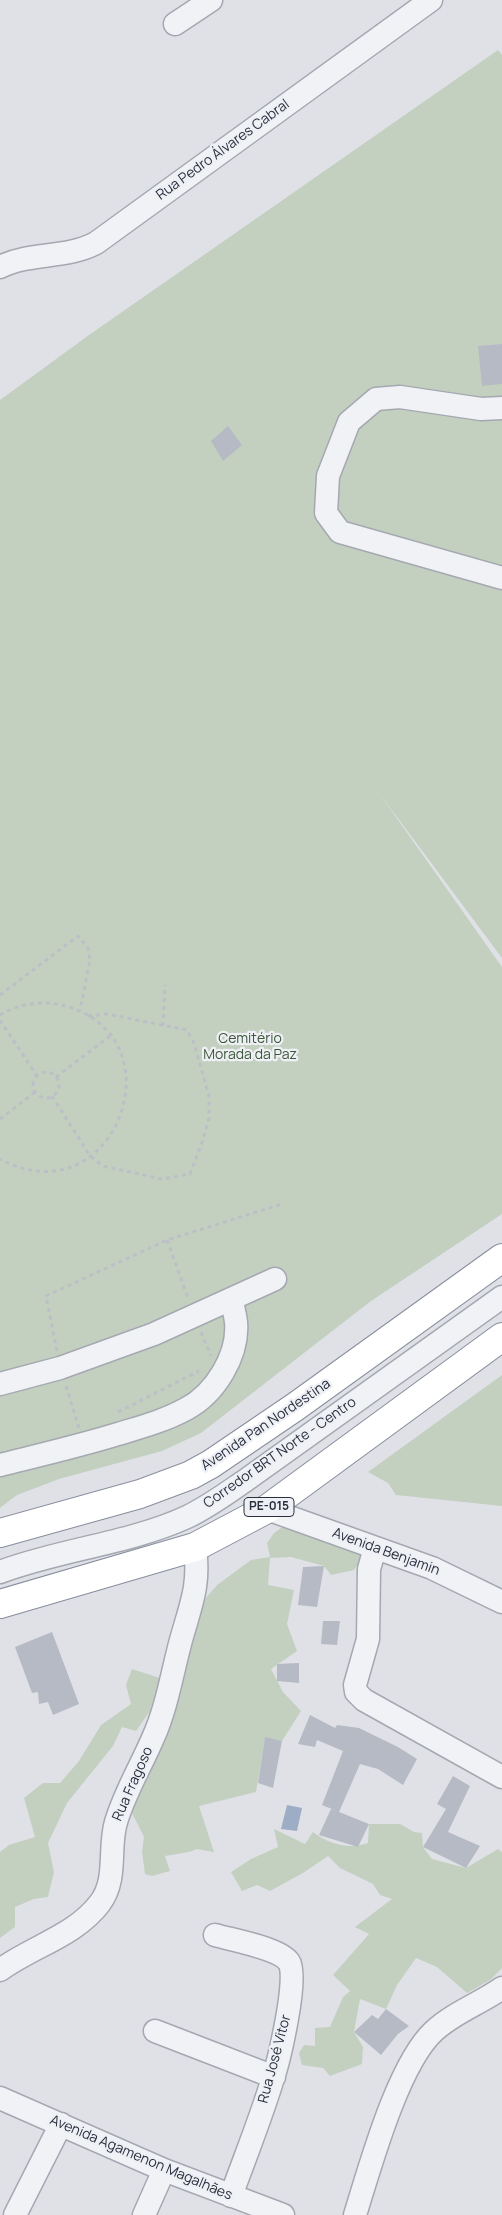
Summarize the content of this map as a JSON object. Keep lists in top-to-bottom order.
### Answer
{
  "streets": {
    "highway": ["Avenida Pan Nordestina", "PE-015"],
    "street": [
      "Rua Pedro Álvares Cabral",
      "Corredor BRT Norte - Centro",
      "Avenida Benjamin",
      "Rua Fragoso",
      "Rua José Vitor",
      "Avenida Agamenon Magalhães"
    ]
  },
  "crossings": [
    ["PE-015", "Avenida Benjamin"],
    ["PE-015", "Rua Fragoso"],
    ["Rua José Vitor", "Avenida Agamenon Magalhães"]
  ],
  "parks": ["Cemitério Morada da Paz"]
}
